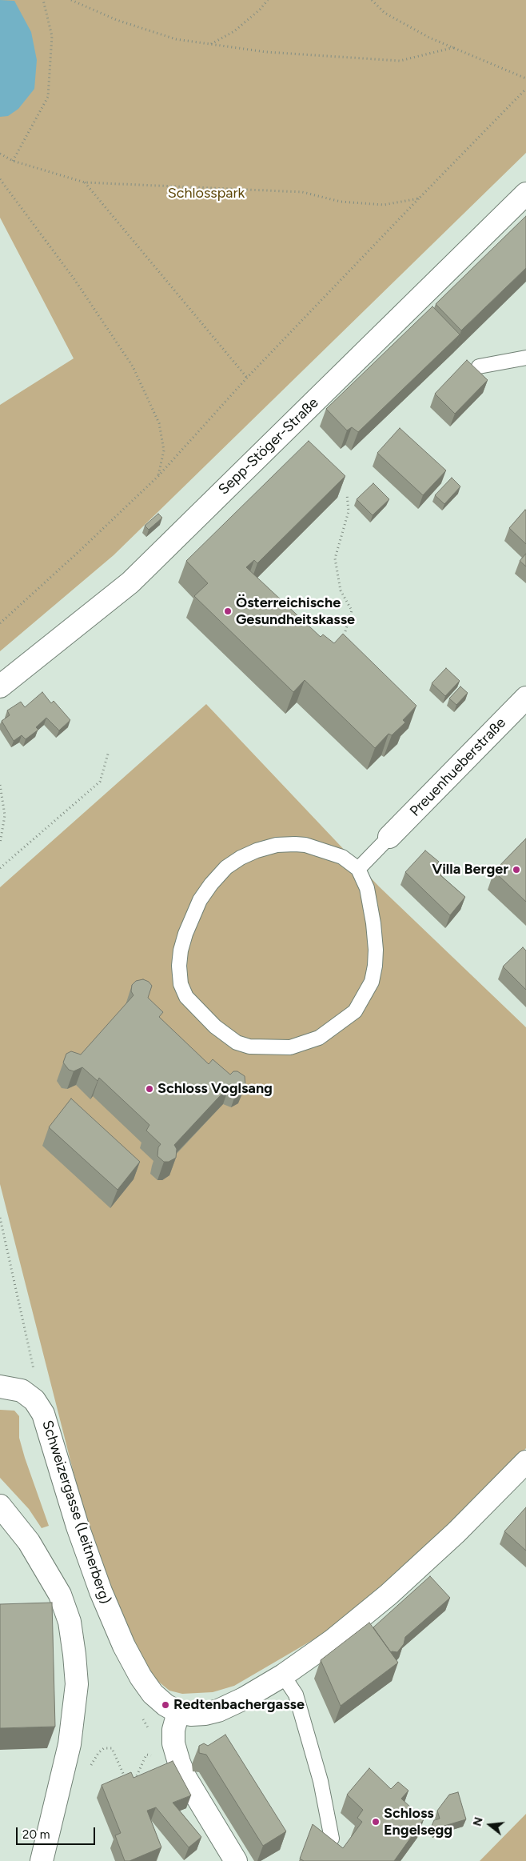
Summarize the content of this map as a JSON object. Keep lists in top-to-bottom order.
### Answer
{
  "streets": {
    "street": ["Sepp-Stöger-Straße", "Preuenhueberstraße", "Schweizergasse (Leitnerberg)"]
  },
  "parks": ["Schlosspark"],
  "places": [
    "Österreichische Gesundheitskasse",
    "Villa Berger",
    "Schloss Voglsang",
    "Redtenbachergasse",
    "Schloss Engelsegg"
  ],
  "scale_bar": "20 m",
  "north": "left"
}
